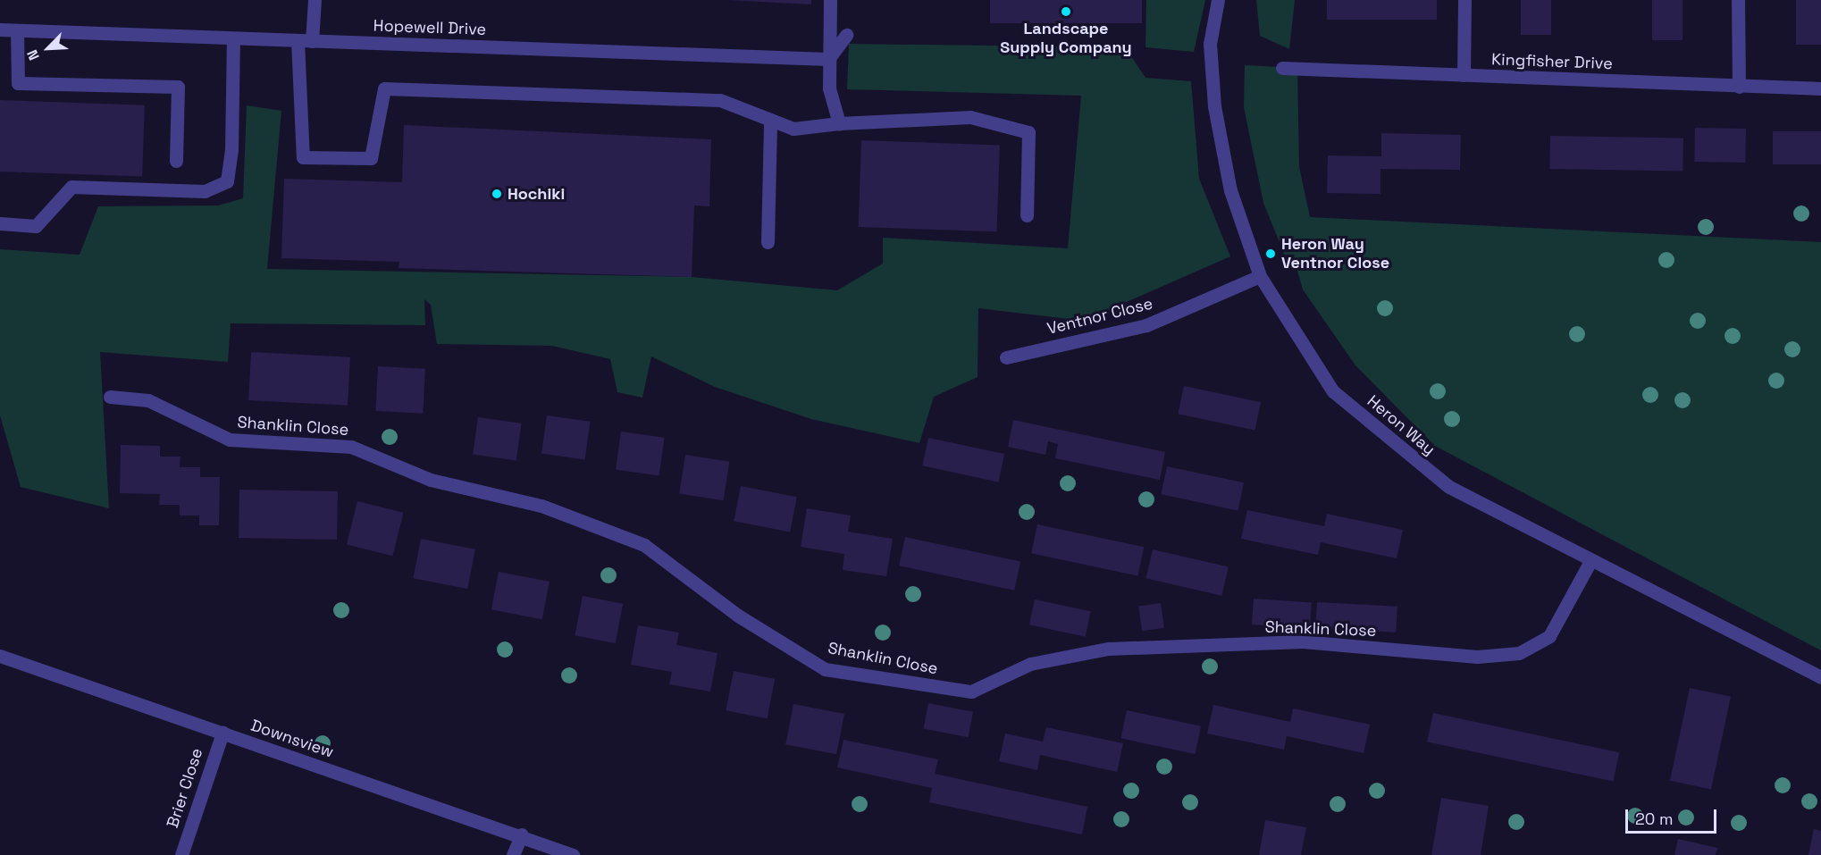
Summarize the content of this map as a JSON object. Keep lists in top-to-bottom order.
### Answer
{
  "streets": {
    "street": [
      "Hopewell Drive",
      "Kingfisher Drive",
      "Ventnor Close",
      "Heron Way",
      "Shanklin Close",
      "Downsview",
      "Brier Close"
    ]
  },
  "crossings": [
    ["Ventnor Close", "Heron Way"],
    ["Heron Way", "Shanklin Close"],
    ["Downsview", "Brier Close"]
  ],
  "places": ["Landscape Supply Company", "Hochiki", "Heron Way Ventnor Close"],
  "scale_bar": "20 m",
  "north": "bottom left"
}
